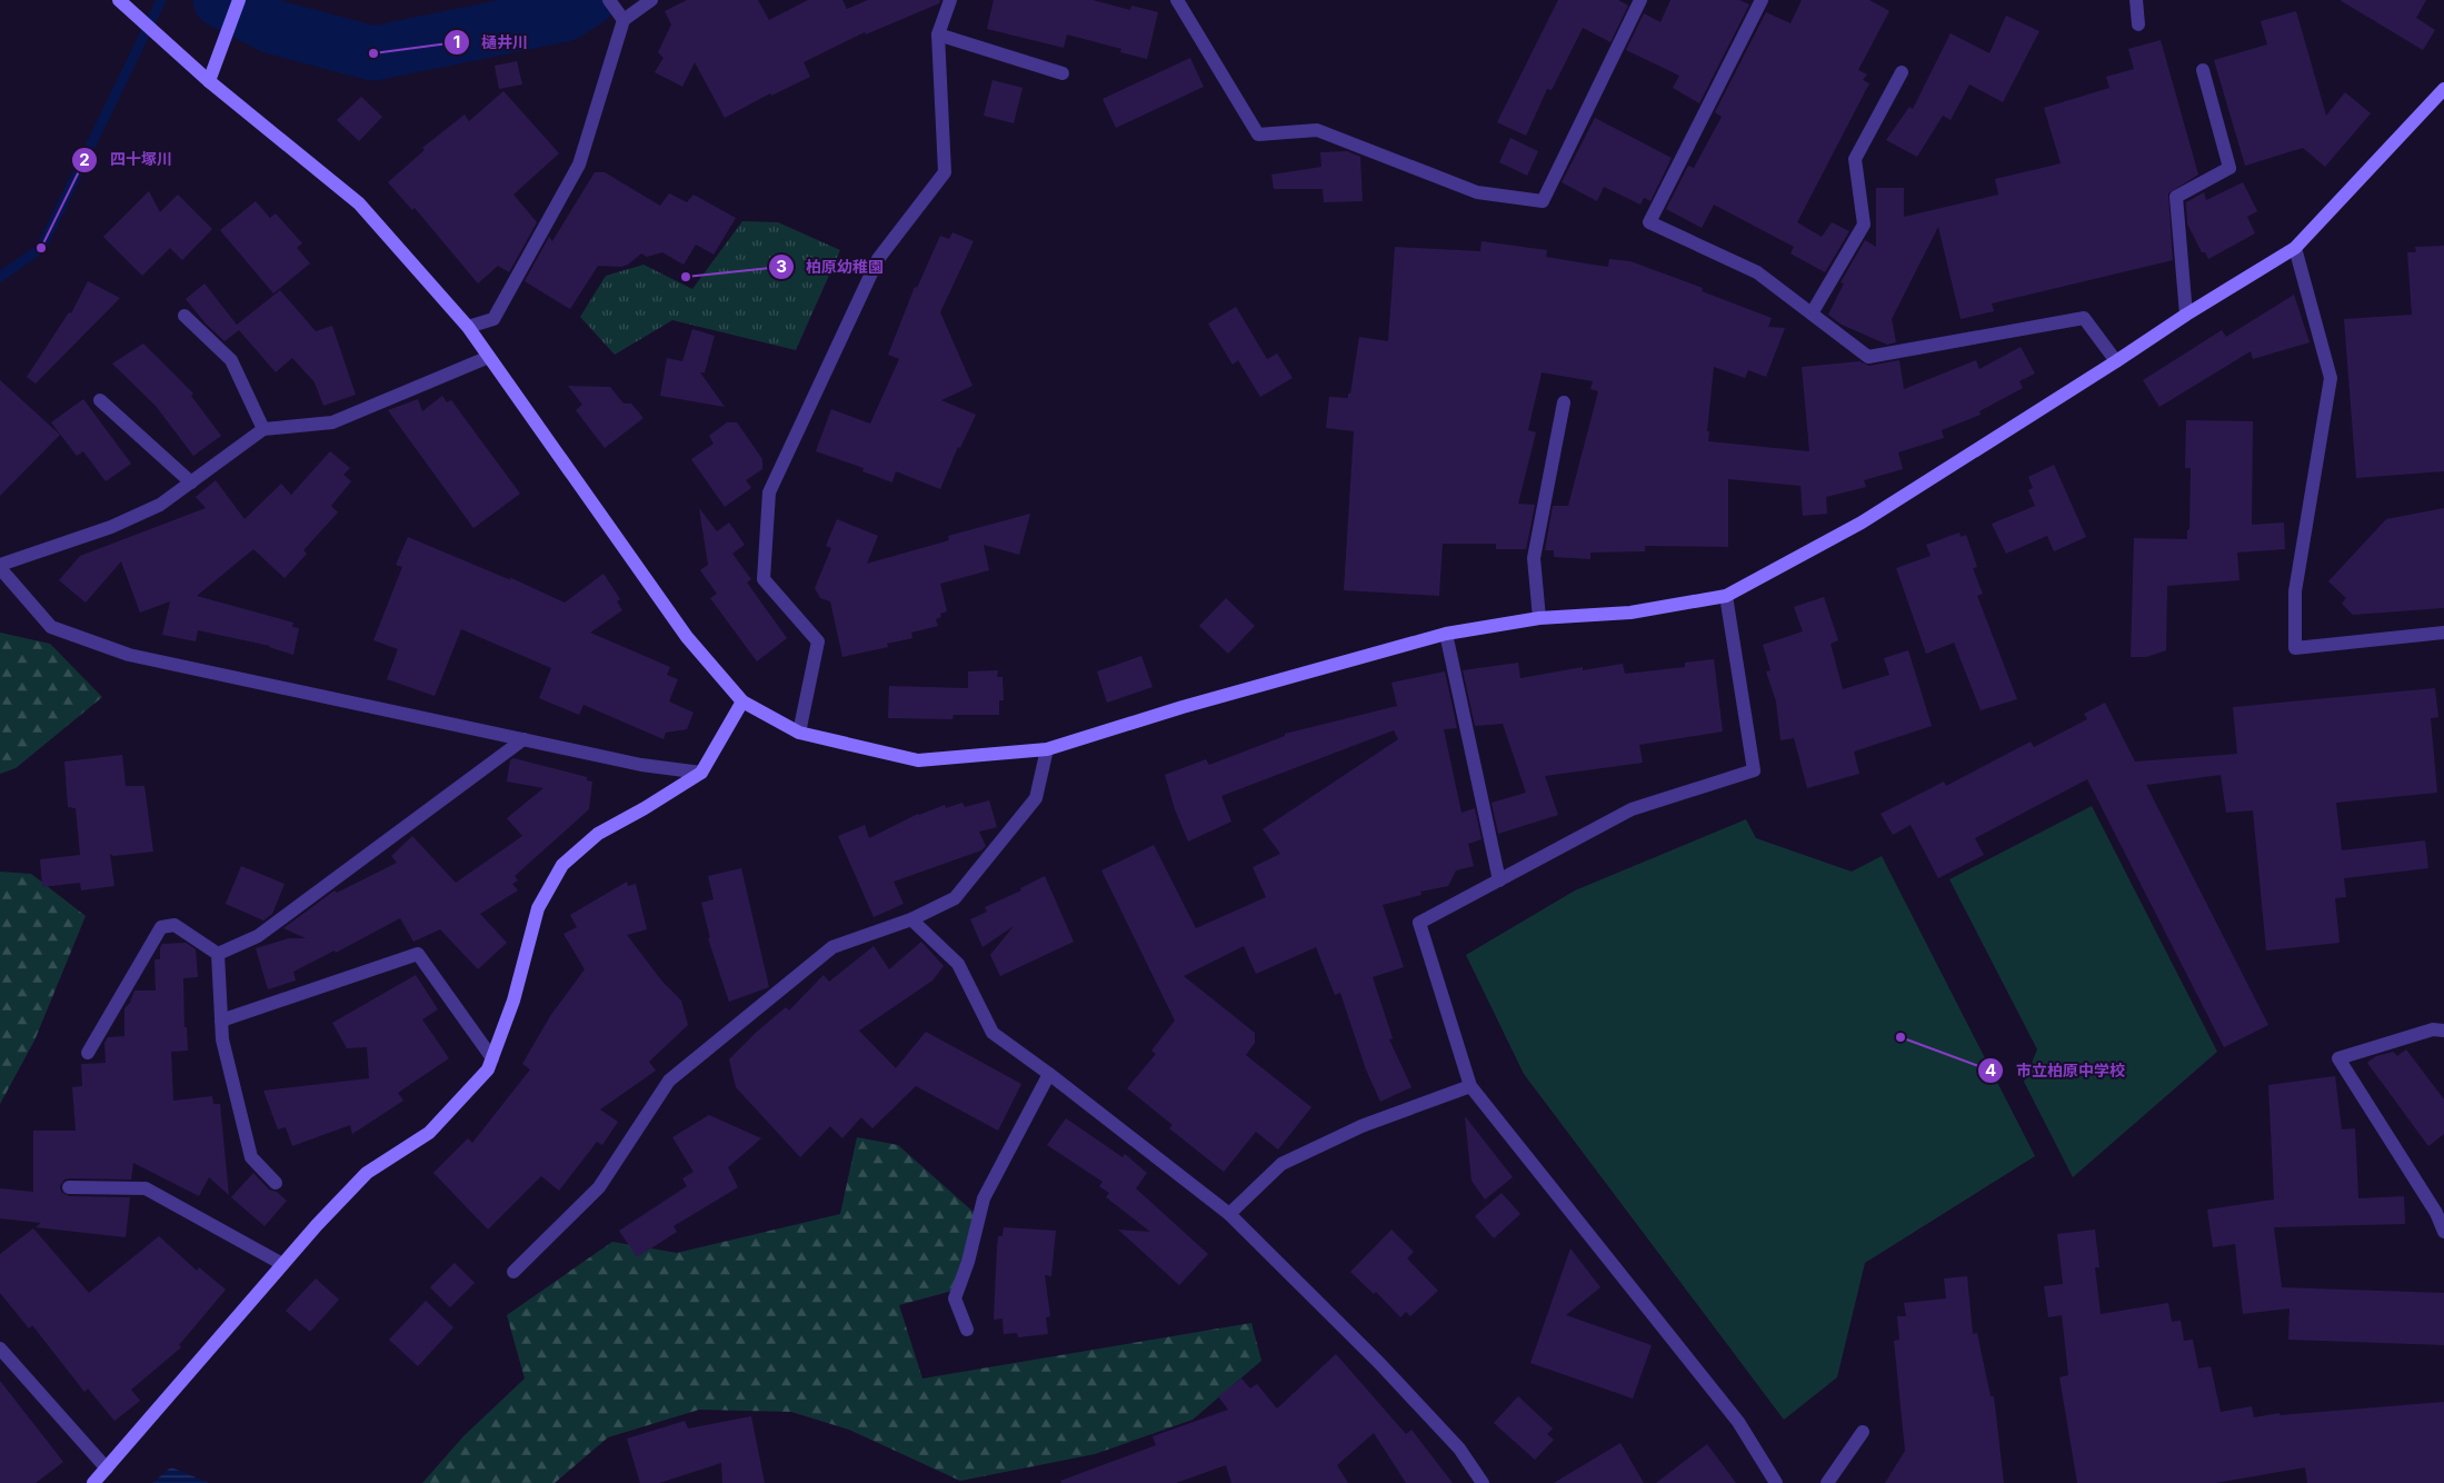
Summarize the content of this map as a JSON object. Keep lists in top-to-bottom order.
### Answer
{
  "places": [
    "樋井川",
    "四十塚川",
    "柏原幼稚園",
    "市立柏原中学校"
  ]
}
